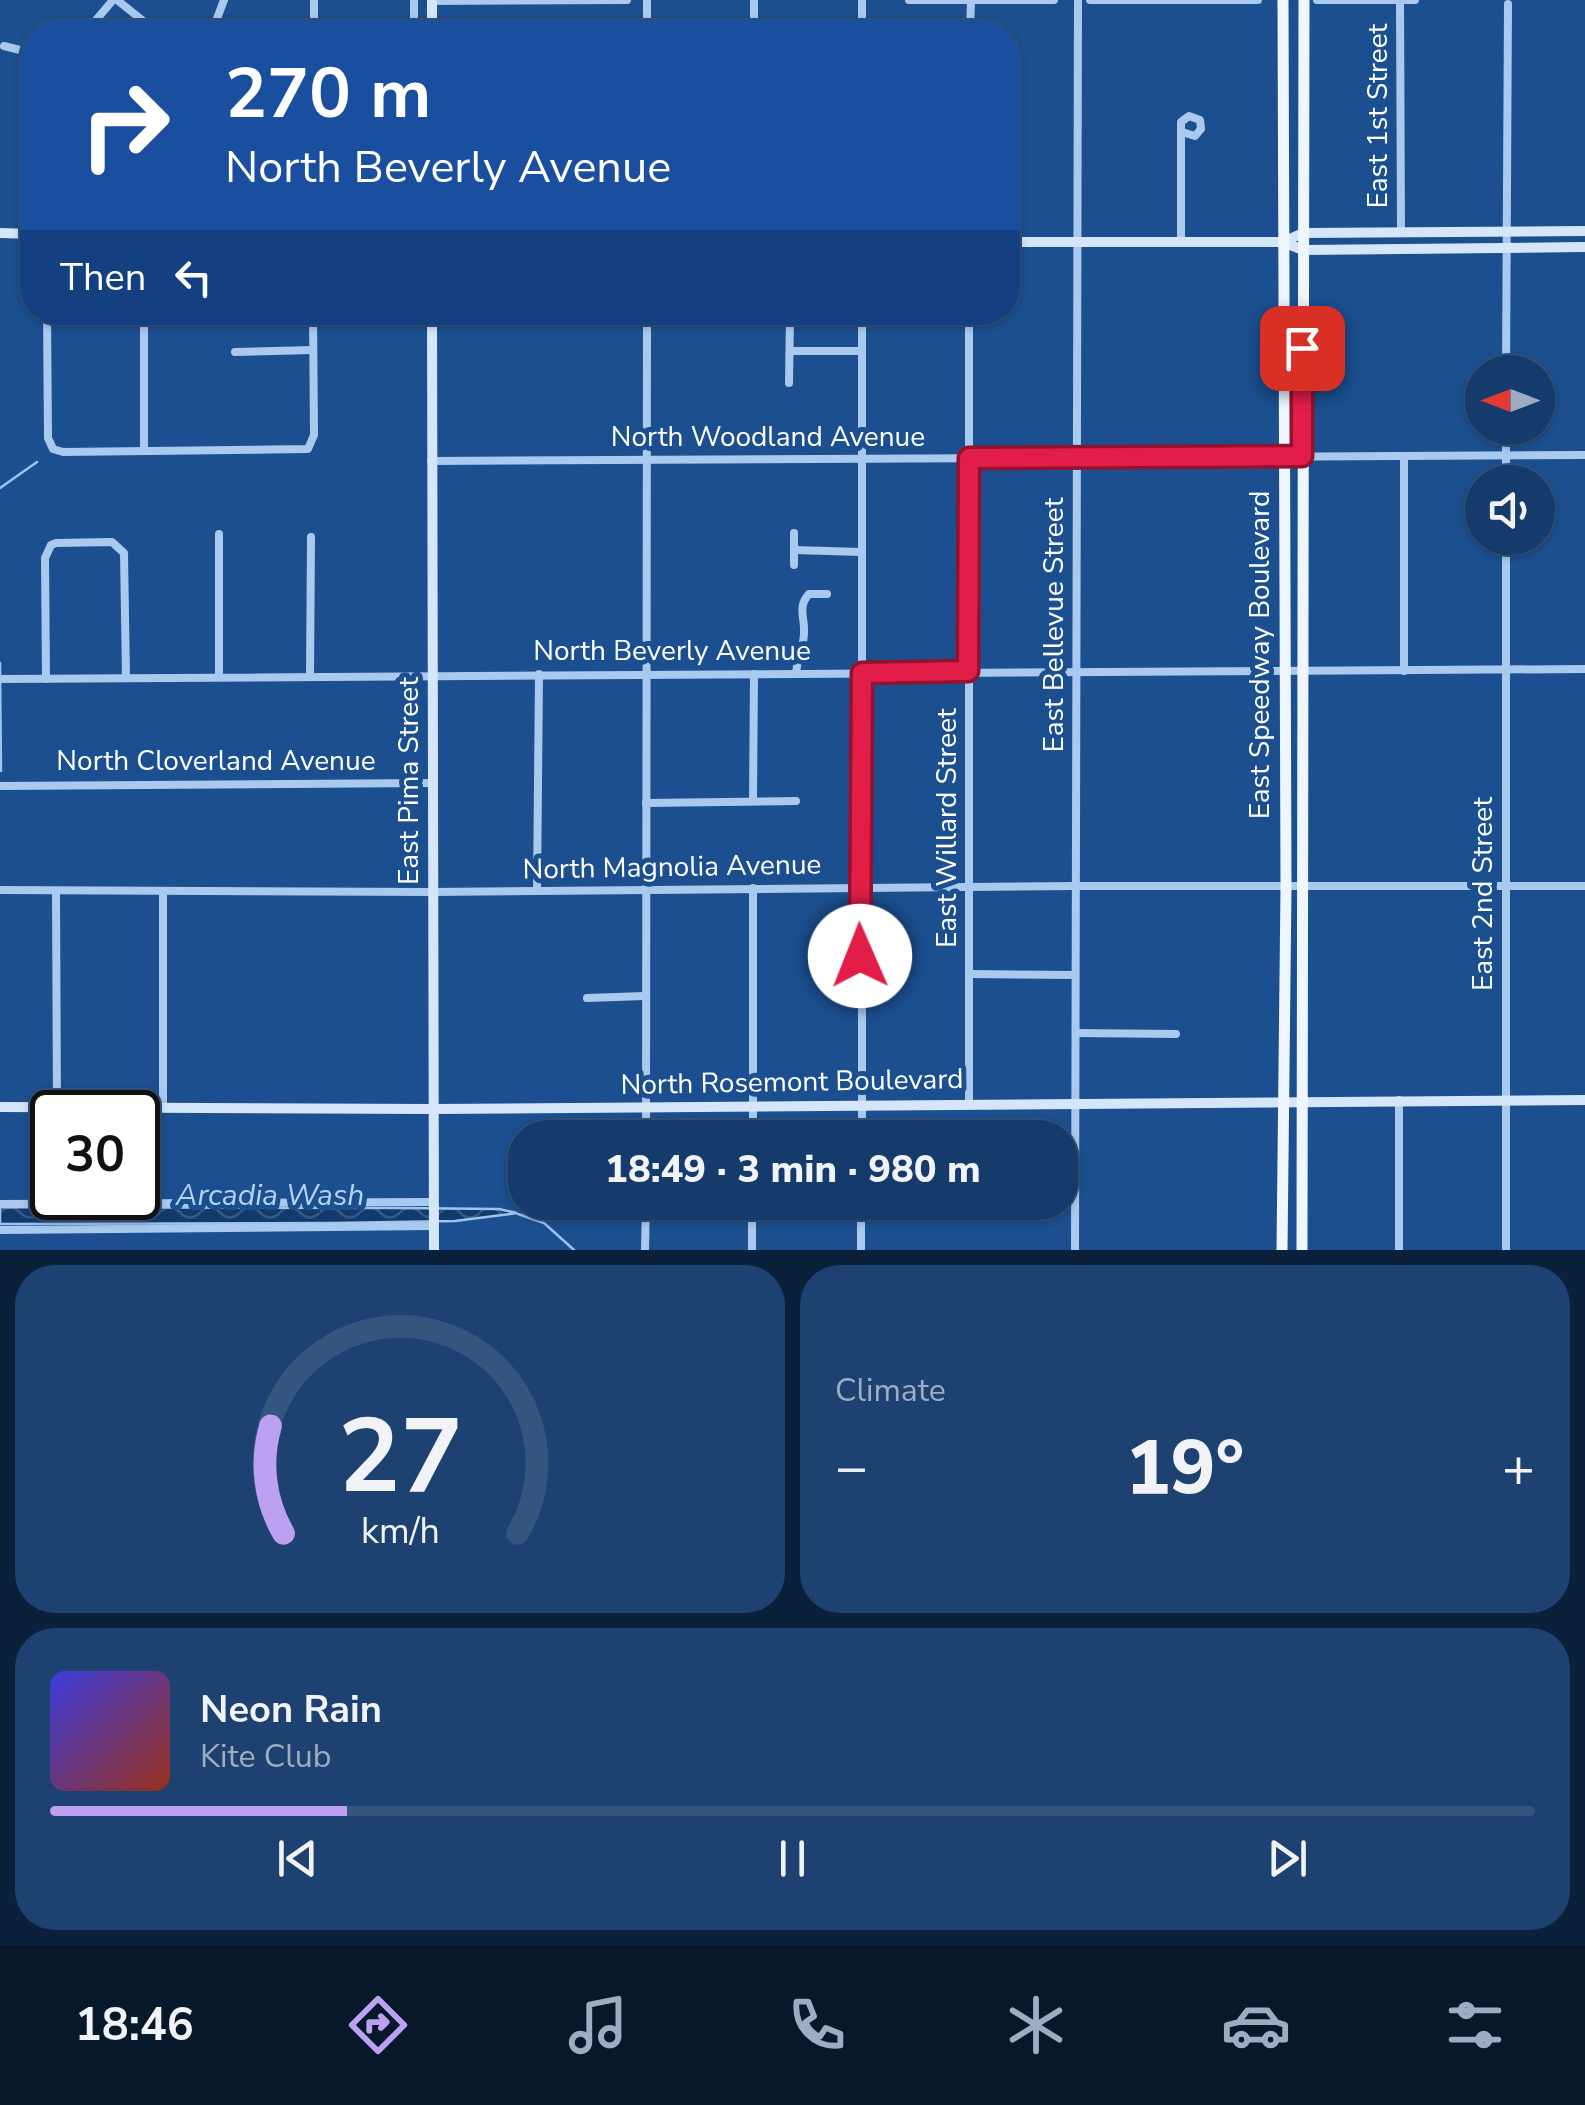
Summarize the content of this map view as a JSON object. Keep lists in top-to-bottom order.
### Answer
{
  "streets": {
    "main road": ["East Speedway Boulevard"],
    "street": [
      "East 1st Street",
      "North Woodland Avenue",
      "East Bellevue Street",
      "North Beverly Avenue",
      "North Cloverland Avenue",
      "East Pima Street",
      "East Willard Street",
      "North Magnolia Avenue",
      "East 2nd Street",
      "North Rosemont Boulevard"
    ]
  },
  "crossings": [
    ["North Woodland Avenue", "East Bellevue Street"],
    ["North Woodland Avenue", "East Speedway Boulevard"],
    ["North Woodland Avenue", "East Pima Street"],
    ["North Woodland Avenue", "East Willard Street"],
    ["East Bellevue Street", "North Beverly Avenue"],
    ["East Bellevue Street", "North Magnolia Avenue"],
    ["East Bellevue Street", "North Rosemont Boulevard"],
    ["North Beverly Avenue", "East Speedway Boulevard"],
    ["North Beverly Avenue", "East Pima Street"],
    ["North Beverly Avenue", "East Willard Street"],
    ["North Beverly Avenue", "East 2nd Street"],
    ["East Speedway Boulevard", "North Magnolia Avenue"],
    ["East Speedway Boulevard", "North Rosemont Boulevard"],
    ["North Cloverland Avenue", "East Pima Street"],
    ["East Pima Street", "North Magnolia Avenue"],
    ["East Pima Street", "North Rosemont Boulevard"],
    ["East Willard Street", "North Magnolia Avenue"],
    ["East Willard Street", "North Rosemont Boulevard"],
    ["North Magnolia Avenue", "East 2nd Street"],
    ["East 2nd Street", "North Rosemont Boulevard"]
  ],
  "water": ["Arcadia Wash"],
  "north": "left",
  "page": {
    "turn": ["270 m", "North Beverly Avenue"],
    "then": "Then",
    "limit": "30",
    "trip": "18:49 · 3 min · 980 m",
    "tile": "Climate",
    "heat": ["−", "19°", "+"],
    "song": ["Neon Rain", "Kite Club"],
    "tabs": "18:46",
    "gauge": ["27", "km/h"]
  }
}
